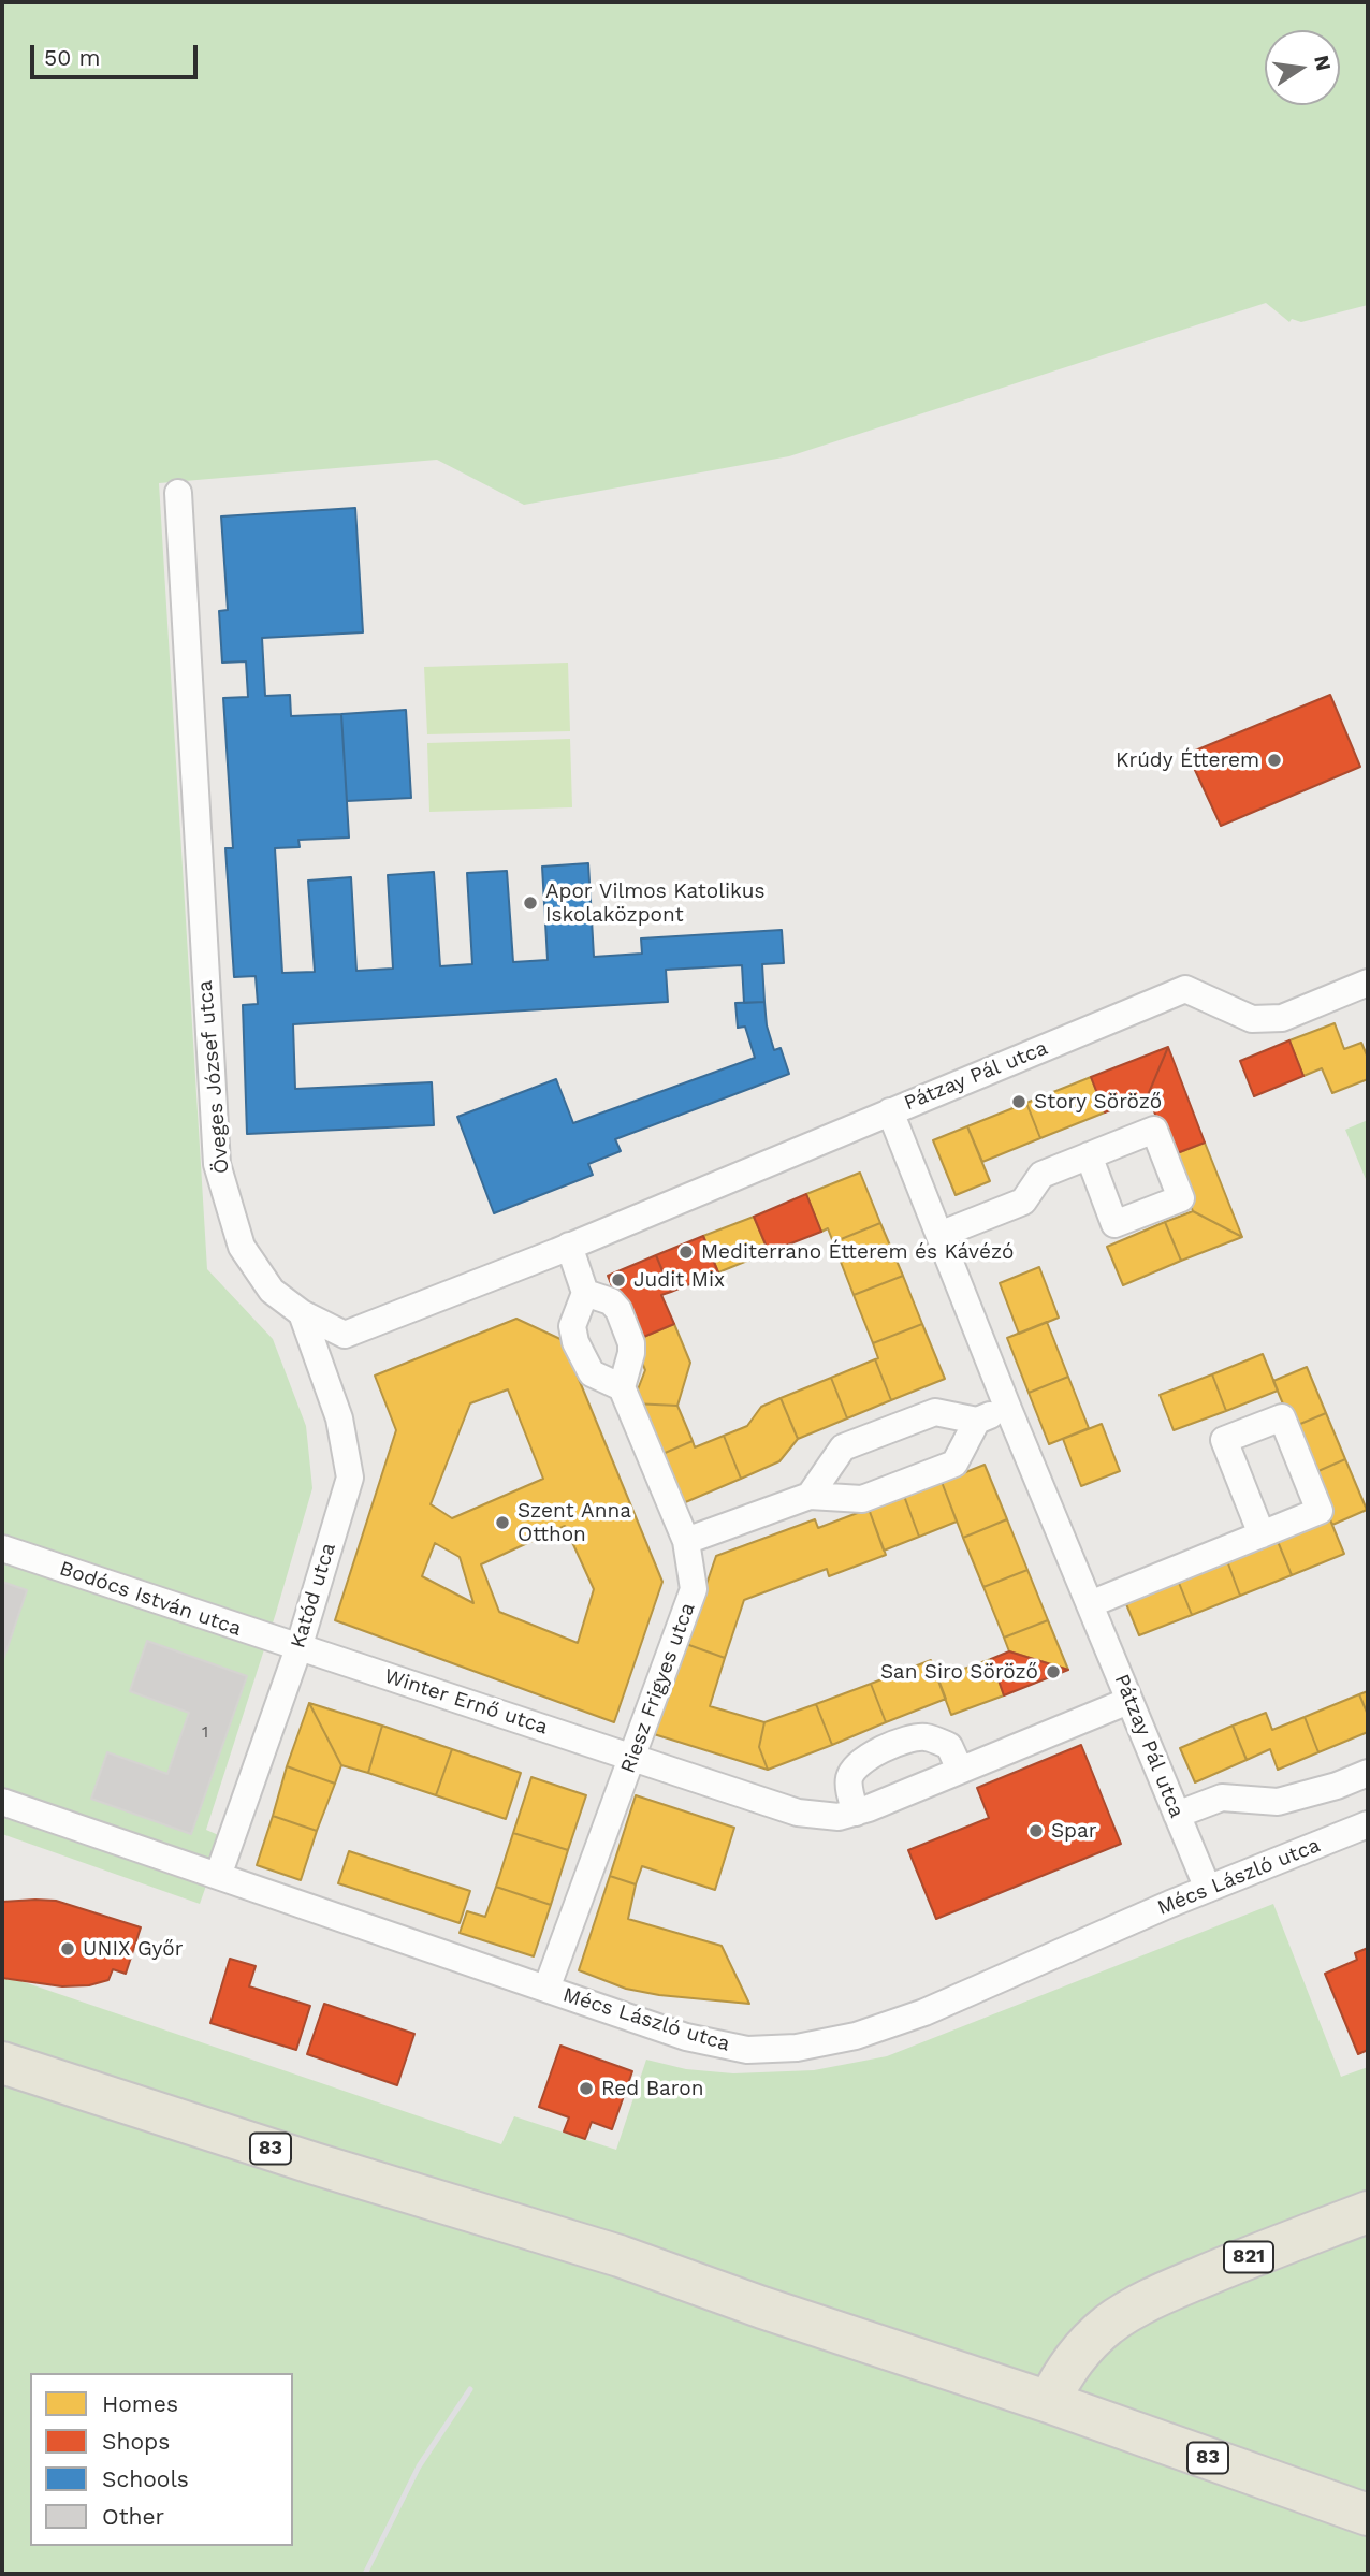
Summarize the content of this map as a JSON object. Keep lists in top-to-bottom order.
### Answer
{
  "streets": {
    "main road": ["83", "821"],
    "street": [
      "Pátzay Pál utca",
      "Öveges József utca",
      "Katód utca",
      "Bodócs István utca",
      "Riesz Frigyes utca",
      "Winter Ernő utca",
      "Mécs László utca"
    ]
  },
  "crossings": [
    ["Pátzay Pál utca", "Öveges József utca"],
    ["Pátzay Pál utca", "Winter Ernő utca"],
    ["Pátzay Pál utca", "Mécs László utca"],
    ["Öveges József utca", "Katód utca"],
    ["Katód utca", "Bodócs István utca"],
    ["Katód utca", "Winter Ernő utca"],
    ["Katód utca", "Mécs László utca"],
    ["Bodócs István utca", "Winter Ernő utca"],
    ["Riesz Frigyes utca", "Winter Ernő utca"],
    ["Riesz Frigyes utca", "Mécs László utca"],
    ["83", "821"]
  ],
  "places": [
    "Krúdy Étterem",
    "Apor Vilmos Katolikus Iskolaközpont",
    "Story Söröző",
    "Mediterrano Étterem és Kávézó",
    "Judit Mix",
    "Szent Anna Otthon",
    "San Siro Söröző",
    "Spar",
    "UNIX Győr",
    "Red Baron"
  ],
  "house_numbers": ["1"],
  "legend": [
    "Homes",
    "Shops",
    "Schools",
    "Other"
  ],
  "scale_bar": "50 m",
  "north": "right"
}
